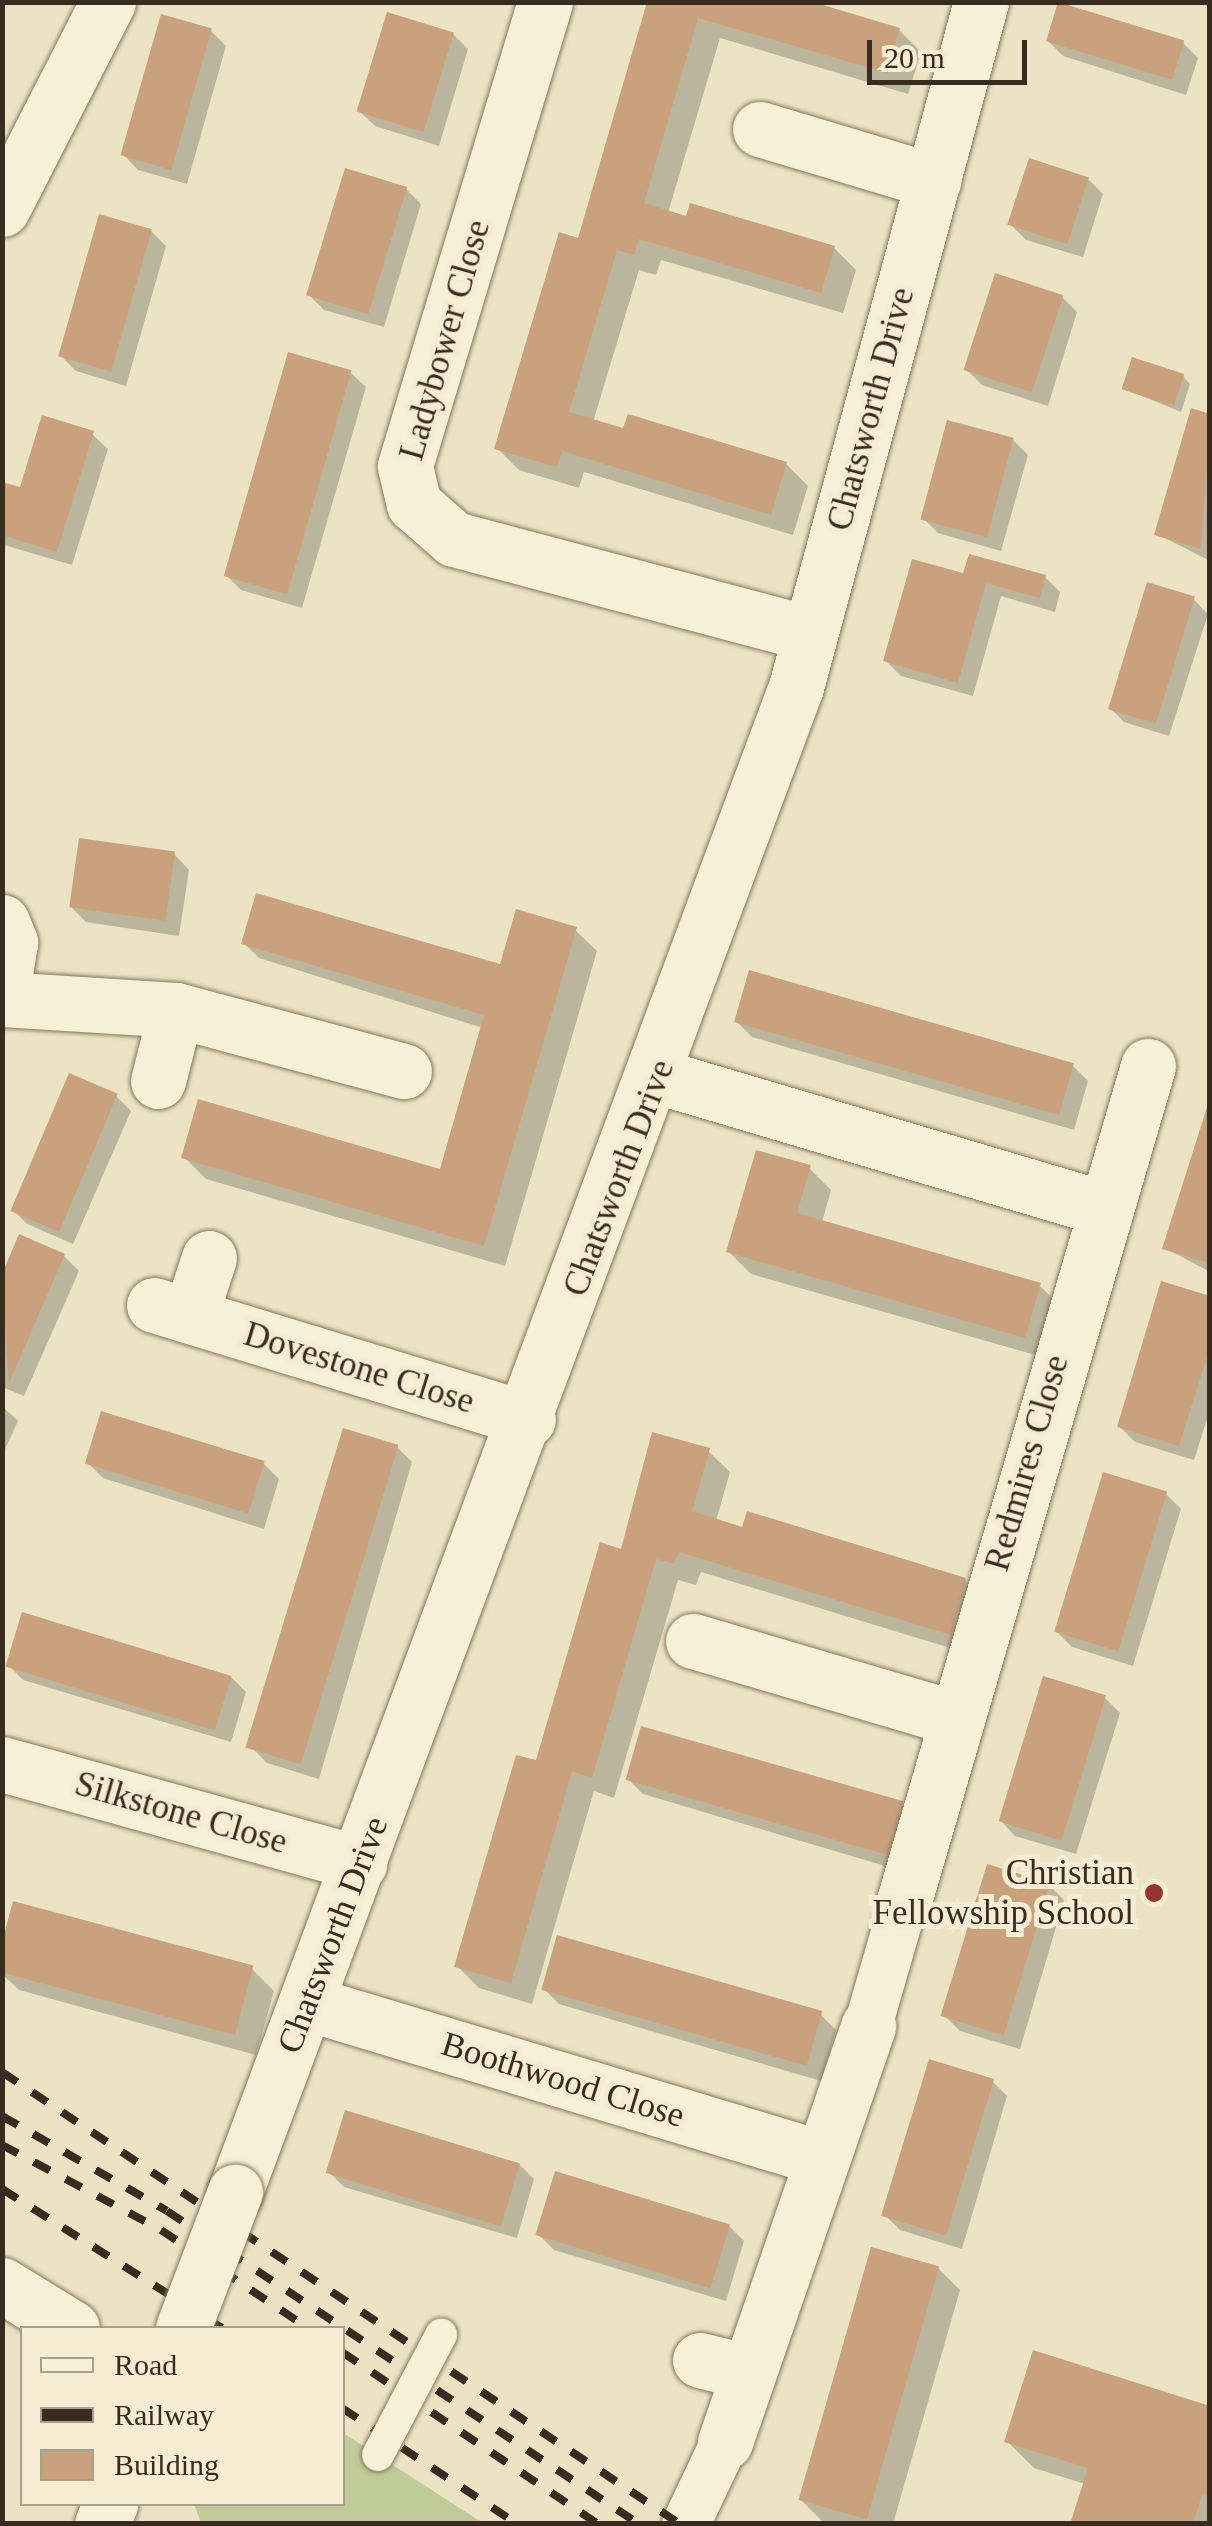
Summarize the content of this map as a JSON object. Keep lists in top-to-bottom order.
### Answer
{
  "streets": {
    "street": [
      "Ladybower Close",
      "Chatsworth Drive",
      "Dovestone Close",
      "Redmires Close",
      "Silkstone Close",
      "Boothwood Close"
    ]
  },
  "crossings": [
    ["Ladybower Close", "Chatsworth Drive"],
    ["Chatsworth Drive", "Dovestone Close"],
    ["Chatsworth Drive", "Silkstone Close"],
    ["Chatsworth Drive", "Boothwood Close"]
  ],
  "places": ["Christian Fellowship School"],
  "legend": ["Road", "Railway", "Building"],
  "scale_bar": "20 m"
}
